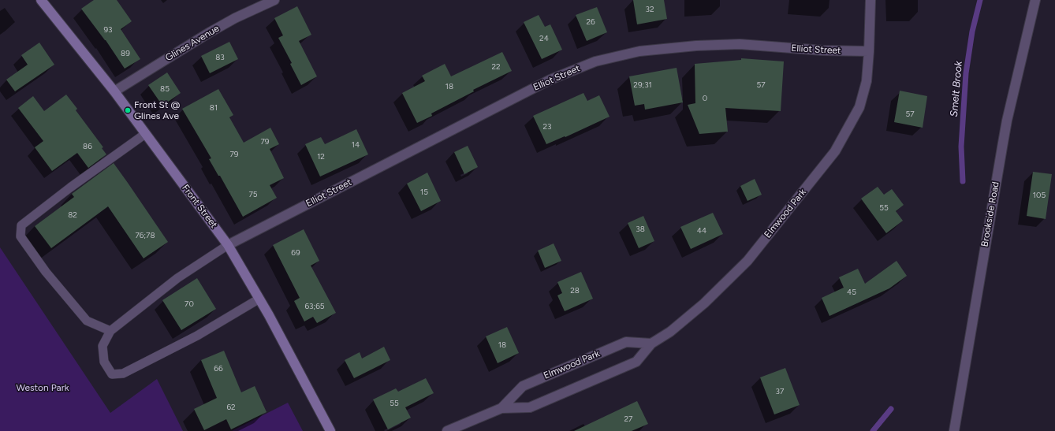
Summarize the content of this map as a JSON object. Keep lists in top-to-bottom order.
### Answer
{
  "streets": {
    "street": [
      "Glines Avenue",
      "Elliot Street",
      "Front Street",
      "Elmwood Park",
      "Brookside Road"
    ]
  },
  "crossings": [
    ["Glines Avenue", "Front Street"],
    ["Elliot Street", "Front Street"],
    ["Elliot Street", "Elmwood Park"]
  ],
  "water": ["Smelt Brook"],
  "parks": ["Weston Park"],
  "places": ["Front St @ Glines Ave"],
  "house_numbers": [
    "32",
    "26",
    "93",
    "24",
    "89",
    "83",
    "22",
    "29;31",
    "57",
    "18",
    "85",
    "0",
    "81",
    "57",
    "23",
    "79",
    "14",
    "86",
    "79",
    "12",
    "15",
    "75",
    "105",
    "55",
    "82",
    "38",
    "44",
    "76;78",
    "69",
    "28",
    "45",
    "70",
    "63;65",
    "18",
    "66",
    "37",
    "55",
    "62",
    "27"
  ]
}
